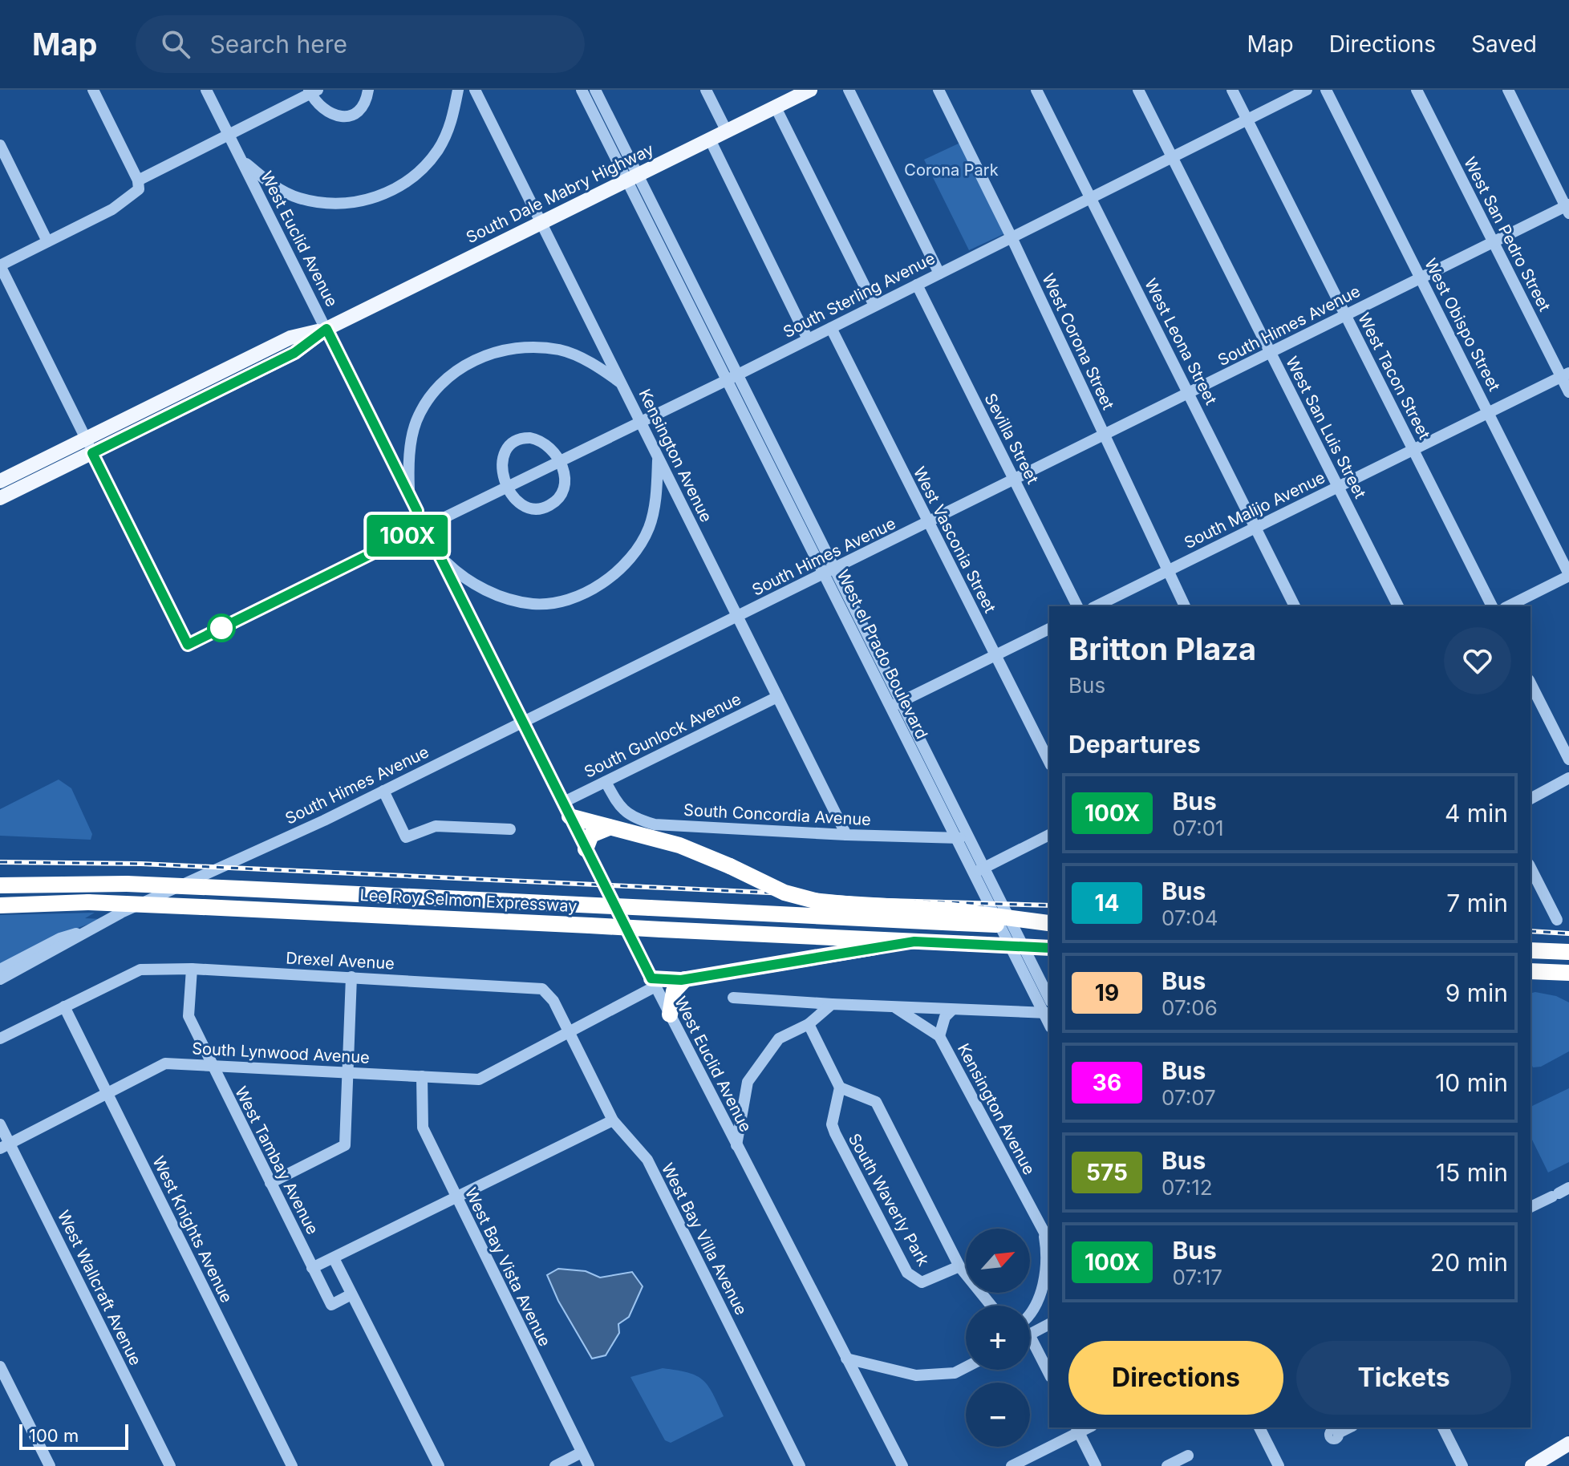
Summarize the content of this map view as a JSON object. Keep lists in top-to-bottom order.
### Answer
{
  "streets": {
    "highway": ["Lee Roy Selmon Expressway"],
    "main road": ["South Dale Mabry Highway"],
    "street": [
      "West San Pedro Street",
      "West Euclid Avenue",
      "South Sterling Avenue",
      "West Obispo Street",
      "South Himes Avenue",
      "West Corona Street",
      "West Leona Street",
      "West Tacon Street",
      "West San Luis Street",
      "Sevilla Street",
      "Kensington Avenue",
      "South Malijo Avenue",
      "West Vasconia Street",
      "West el Prado Boulevard",
      "South Gunlock Avenue",
      "South Concordia Avenue",
      "Drexel Avenue",
      "South Lynwood Avenue",
      "West Tambay Avenue",
      "South Waverly Park",
      "West Knights Avenue",
      "West Bay Villa Avenue",
      "West Bay Vista Avenue",
      "West Wallcraft Avenue"
    ]
  },
  "crossings": [
    ["South Dale Mabry Highway", "West Euclid Avenue"],
    ["South Dale Mabry Highway", "Kensington Avenue"],
    ["South Dale Mabry Highway", "West el Prado Boulevard"],
    ["West San Pedro Street", "South Himes Avenue"],
    ["West San Pedro Street", "South Malijo Avenue"],
    ["West Euclid Avenue", "South Sterling Avenue"],
    ["West Euclid Avenue", "South Himes Avenue"],
    ["West Euclid Avenue", "South Gunlock Avenue"],
    ["West Euclid Avenue", "Lee Roy Selmon Expressway"],
    ["South Sterling Avenue", "West Corona Street"],
    ["South Sterling Avenue", "West Leona Street"],
    ["South Sterling Avenue", "West Tacon Street"],
    ["South Sterling Avenue", "West San Luis Street"],
    ["South Sterling Avenue", "Sevilla Street"],
    ["South Sterling Avenue", "Kensington Avenue"],
    ["South Sterling Avenue", "West Vasconia Street"],
    ["South Sterling Avenue", "West el Prado Boulevard"],
    ["West Obispo Street", "South Himes Avenue"],
    ["West Obispo Street", "South Malijo Avenue"],
    ["South Himes Avenue", "West Corona Street"],
    ["South Himes Avenue", "West Leona Street"],
    ["South Himes Avenue", "West Tacon Street"],
    ["South Himes Avenue", "West San Luis Street"],
    ["South Himes Avenue", "Sevilla Street"],
    ["South Himes Avenue", "Kensington Avenue"],
    ["South Himes Avenue", "West Vasconia Street"],
    ["South Himes Avenue", "West el Prado Boulevard"],
    ["West Corona Street", "South Malijo Avenue"],
    ["West Leona Street", "South Malijo Avenue"],
    ["West Tacon Street", "South Malijo Avenue"],
    ["West San Luis Street", "South Malijo Avenue"],
    ["Kensington Avenue", "South Gunlock Avenue"],
    ["Kensington Avenue", "South Concordia Avenue"],
    ["West el Prado Boulevard", "South Concordia Avenue"],
    ["South Gunlock Avenue", "South Concordia Avenue"],
    ["Drexel Avenue", "South Lynwood Avenue"],
    ["Drexel Avenue", "West Tambay Avenue"],
    ["Drexel Avenue", "West Knights Avenue"],
    ["Drexel Avenue", "West Bay Villa Avenue"],
    ["South Lynwood Avenue", "West Tambay Avenue"],
    ["South Lynwood Avenue", "West Knights Avenue"],
    ["South Lynwood Avenue", "West Bay Villa Avenue"],
    ["South Lynwood Avenue", "West Bay Vista Avenue"],
    ["South Lynwood Avenue", "West Wallcraft Avenue"]
  ],
  "parks": ["Corona Park"],
  "lines": ["bus line 100X"],
  "scale_bar": "100 m",
  "north": "top right",
  "page": {
    "header": "Map",
    "search": "Search here",
    "nav": ["Map", "Directions", "Saved"],
    "on_map": "100X",
    "heading": [
      ["Britton Plaza", "Bus"],
      "Departures"
    ],
    "list": [
      {
        "mark": "100X",
        "name": "Bus",
        "note": "07:01",
        "value": "4 min"
      },
      {
        "mark": "14",
        "name": "Bus",
        "note": "07:04",
        "value": "7 min"
      },
      {
        "mark": "19",
        "name": "Bus",
        "note": "07:06",
        "value": "9 min"
      },
      {
        "mark": "36",
        "name": "Bus",
        "note": "07:07",
        "value": "10 min"
      },
      {
        "mark": "575",
        "name": "Bus",
        "note": "07:12",
        "value": "15 min"
      },
      {
        "mark": "100X",
        "name": "Bus",
        "note": "07:17",
        "value": "20 min"
      }
    ],
    "map_buttons": ["+", "−"],
    "buttons": ["Directions", "Tickets"],
    "scale": "100 m"
  }
}
